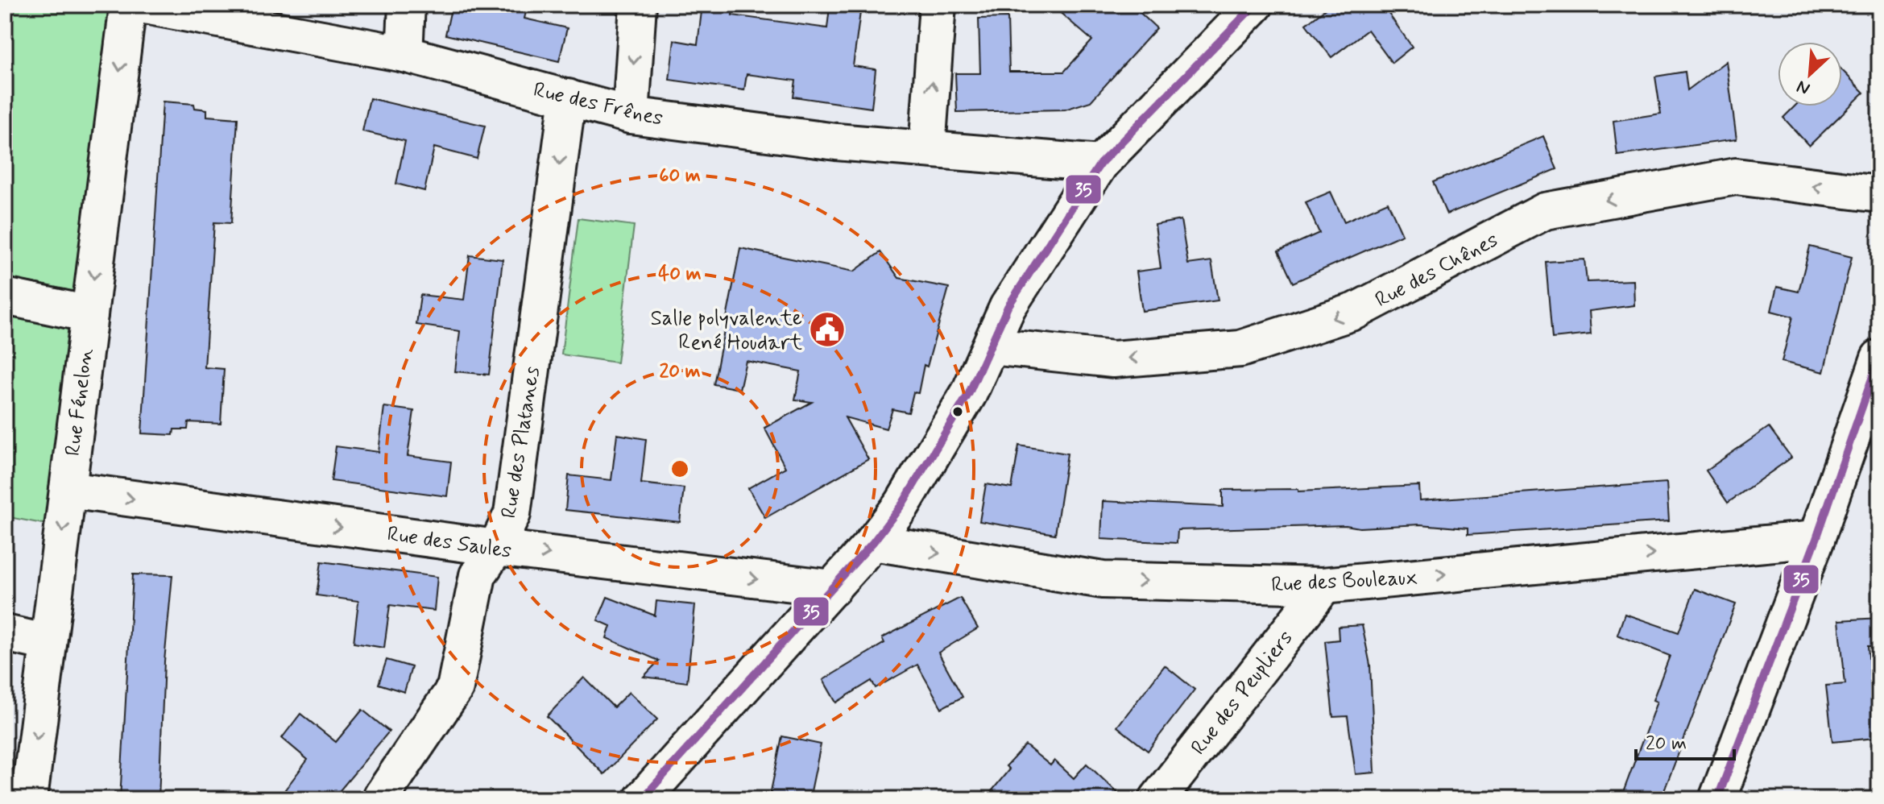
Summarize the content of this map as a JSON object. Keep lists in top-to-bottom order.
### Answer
{
  "streets": {
    "street": [
      "Rue des Frênes",
      "Rue des Chênes",
      "Rue Fénelon",
      "Rue des Platanes",
      "Rue des Saules",
      "Rue des Bouleaux",
      "Rue des Peupliers"
    ]
  },
  "crossings": [
    ["Rue des Frênes", "Rue des Platanes"],
    ["Rue Fénelon", "Rue des Saules"],
    ["Rue des Platanes", "Rue des Saules"],
    ["Rue des Bouleaux", "Rue des Peupliers"]
  ],
  "one_way": [
    "Rue des Chênes",
    "Rue Fénelon",
    "Rue des Platanes",
    "Rue des Saules",
    "Rue des Bouleaux"
  ],
  "places": {
    "public building": ["Salle polyvalente René Houdart"]
  },
  "lines": ["transit line 35"],
  "scale_bar": "20 m",
  "north": "bottom left",
  "rings": ["60 m", "40 m", "20 m"]
}
